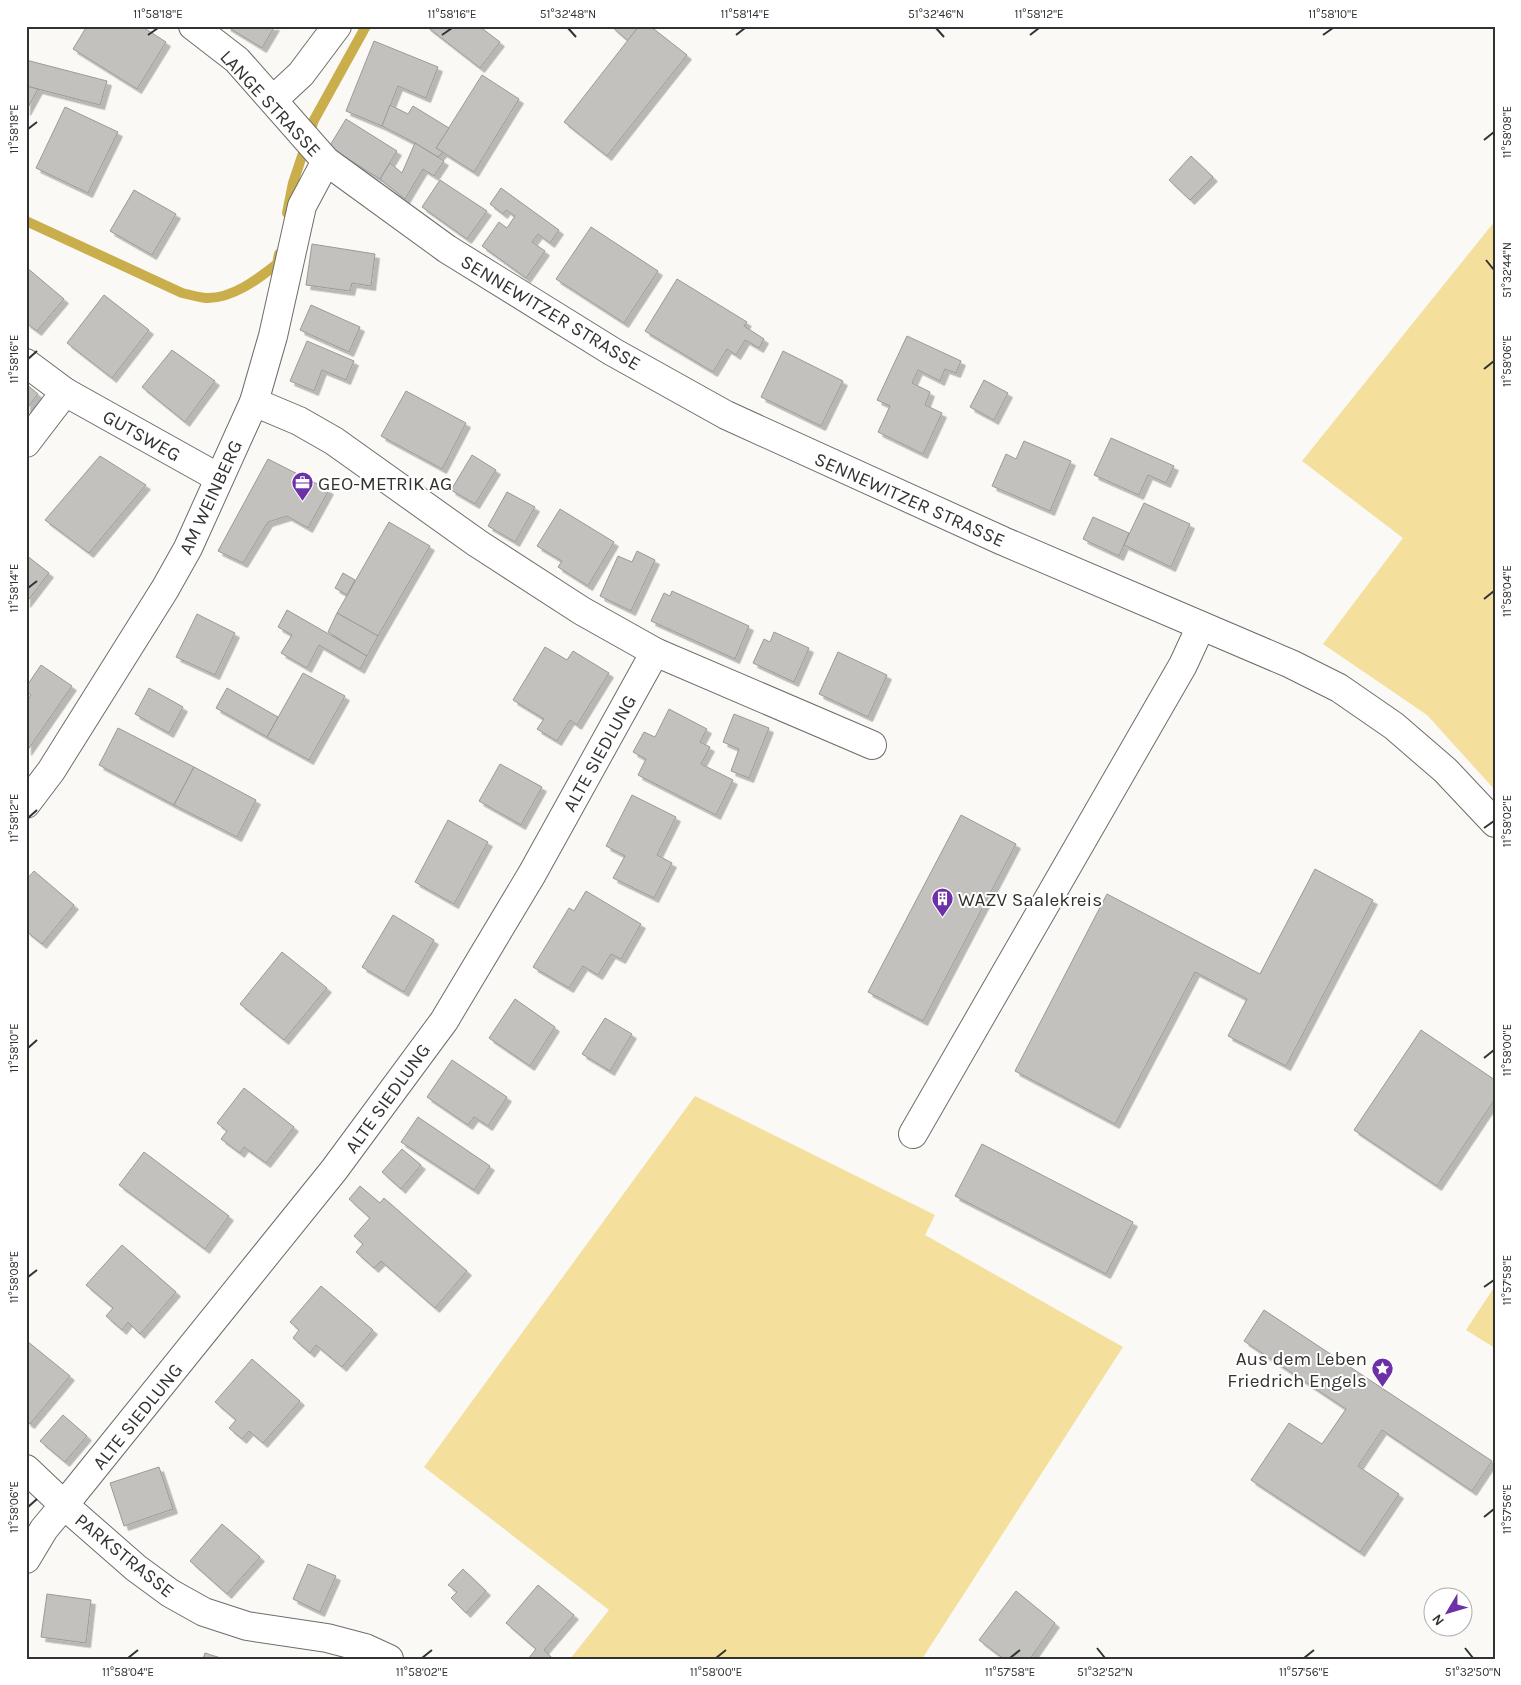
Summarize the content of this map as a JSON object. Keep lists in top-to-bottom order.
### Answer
{
  "streets": {
    "street": [
      "LANGE STRASSE",
      "SENNEWITZER STRASSE",
      "GUTSWEG",
      "AM WEINBERG",
      "ALTE SIEDLUNG",
      "PARKSTRASSE"
    ]
  },
  "crossings": [
    ["LANGE STRASSE", "SENNEWITZER STRASSE"],
    ["LANGE STRASSE", "AM WEINBERG"],
    ["SENNEWITZER STRASSE", "AM WEINBERG"],
    ["GUTSWEG", "AM WEINBERG"],
    ["ALTE SIEDLUNG", "PARKSTRASSE"]
  ],
  "places": {
    "office": ["GEO-METRIK AG"],
    "building": ["WAZV Saalekreis"],
    "place": ["Aus dem Leben Friedrich Engels"]
  },
  "north": "bottom left",
  "coordinates": [
    "11°58'18\"E",
    "11°58'16\"E",
    "51°32'48\"N",
    "11°58'14\"E",
    "51°32'46\"N",
    "11°58'12\"E",
    "11°58'10\"E",
    "11°58'08\"E",
    "51°32'44\"N",
    "11°58'06\"E",
    "11°58'04\"E",
    "11°58'02\"E",
    "11°58'00\"E",
    "11°57'58\"E",
    "11°57'56\"E",
    "51°32'52\"N",
    "51°32'50\"N"
  ]
}
